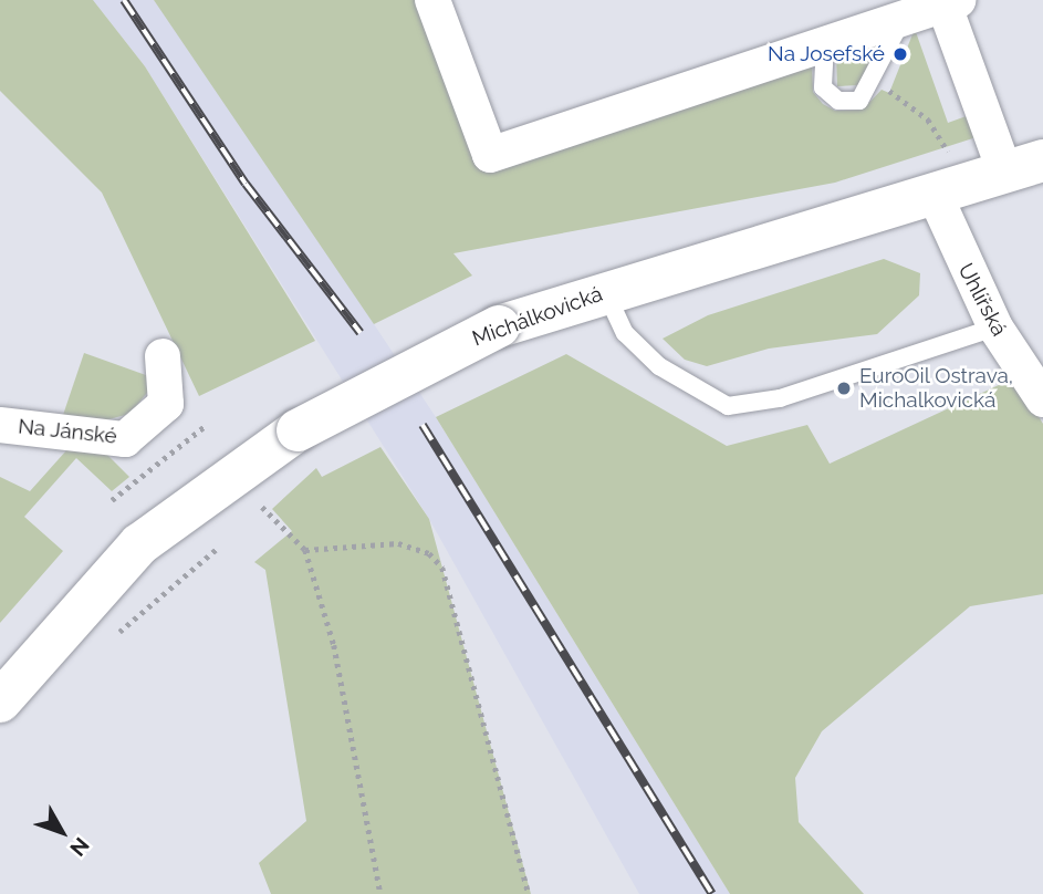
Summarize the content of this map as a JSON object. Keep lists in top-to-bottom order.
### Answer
{
  "streets": {
    "street": ["Uhlířská", "Michálkovická", "Na Jánské"]
  },
  "crossings": [
    ["Uhlířská", "Michálkovická"]
  ],
  "places": ["Na Josefské", "EuroOil Ostrava, Michalkovická"],
  "north": "bottom right"
}
